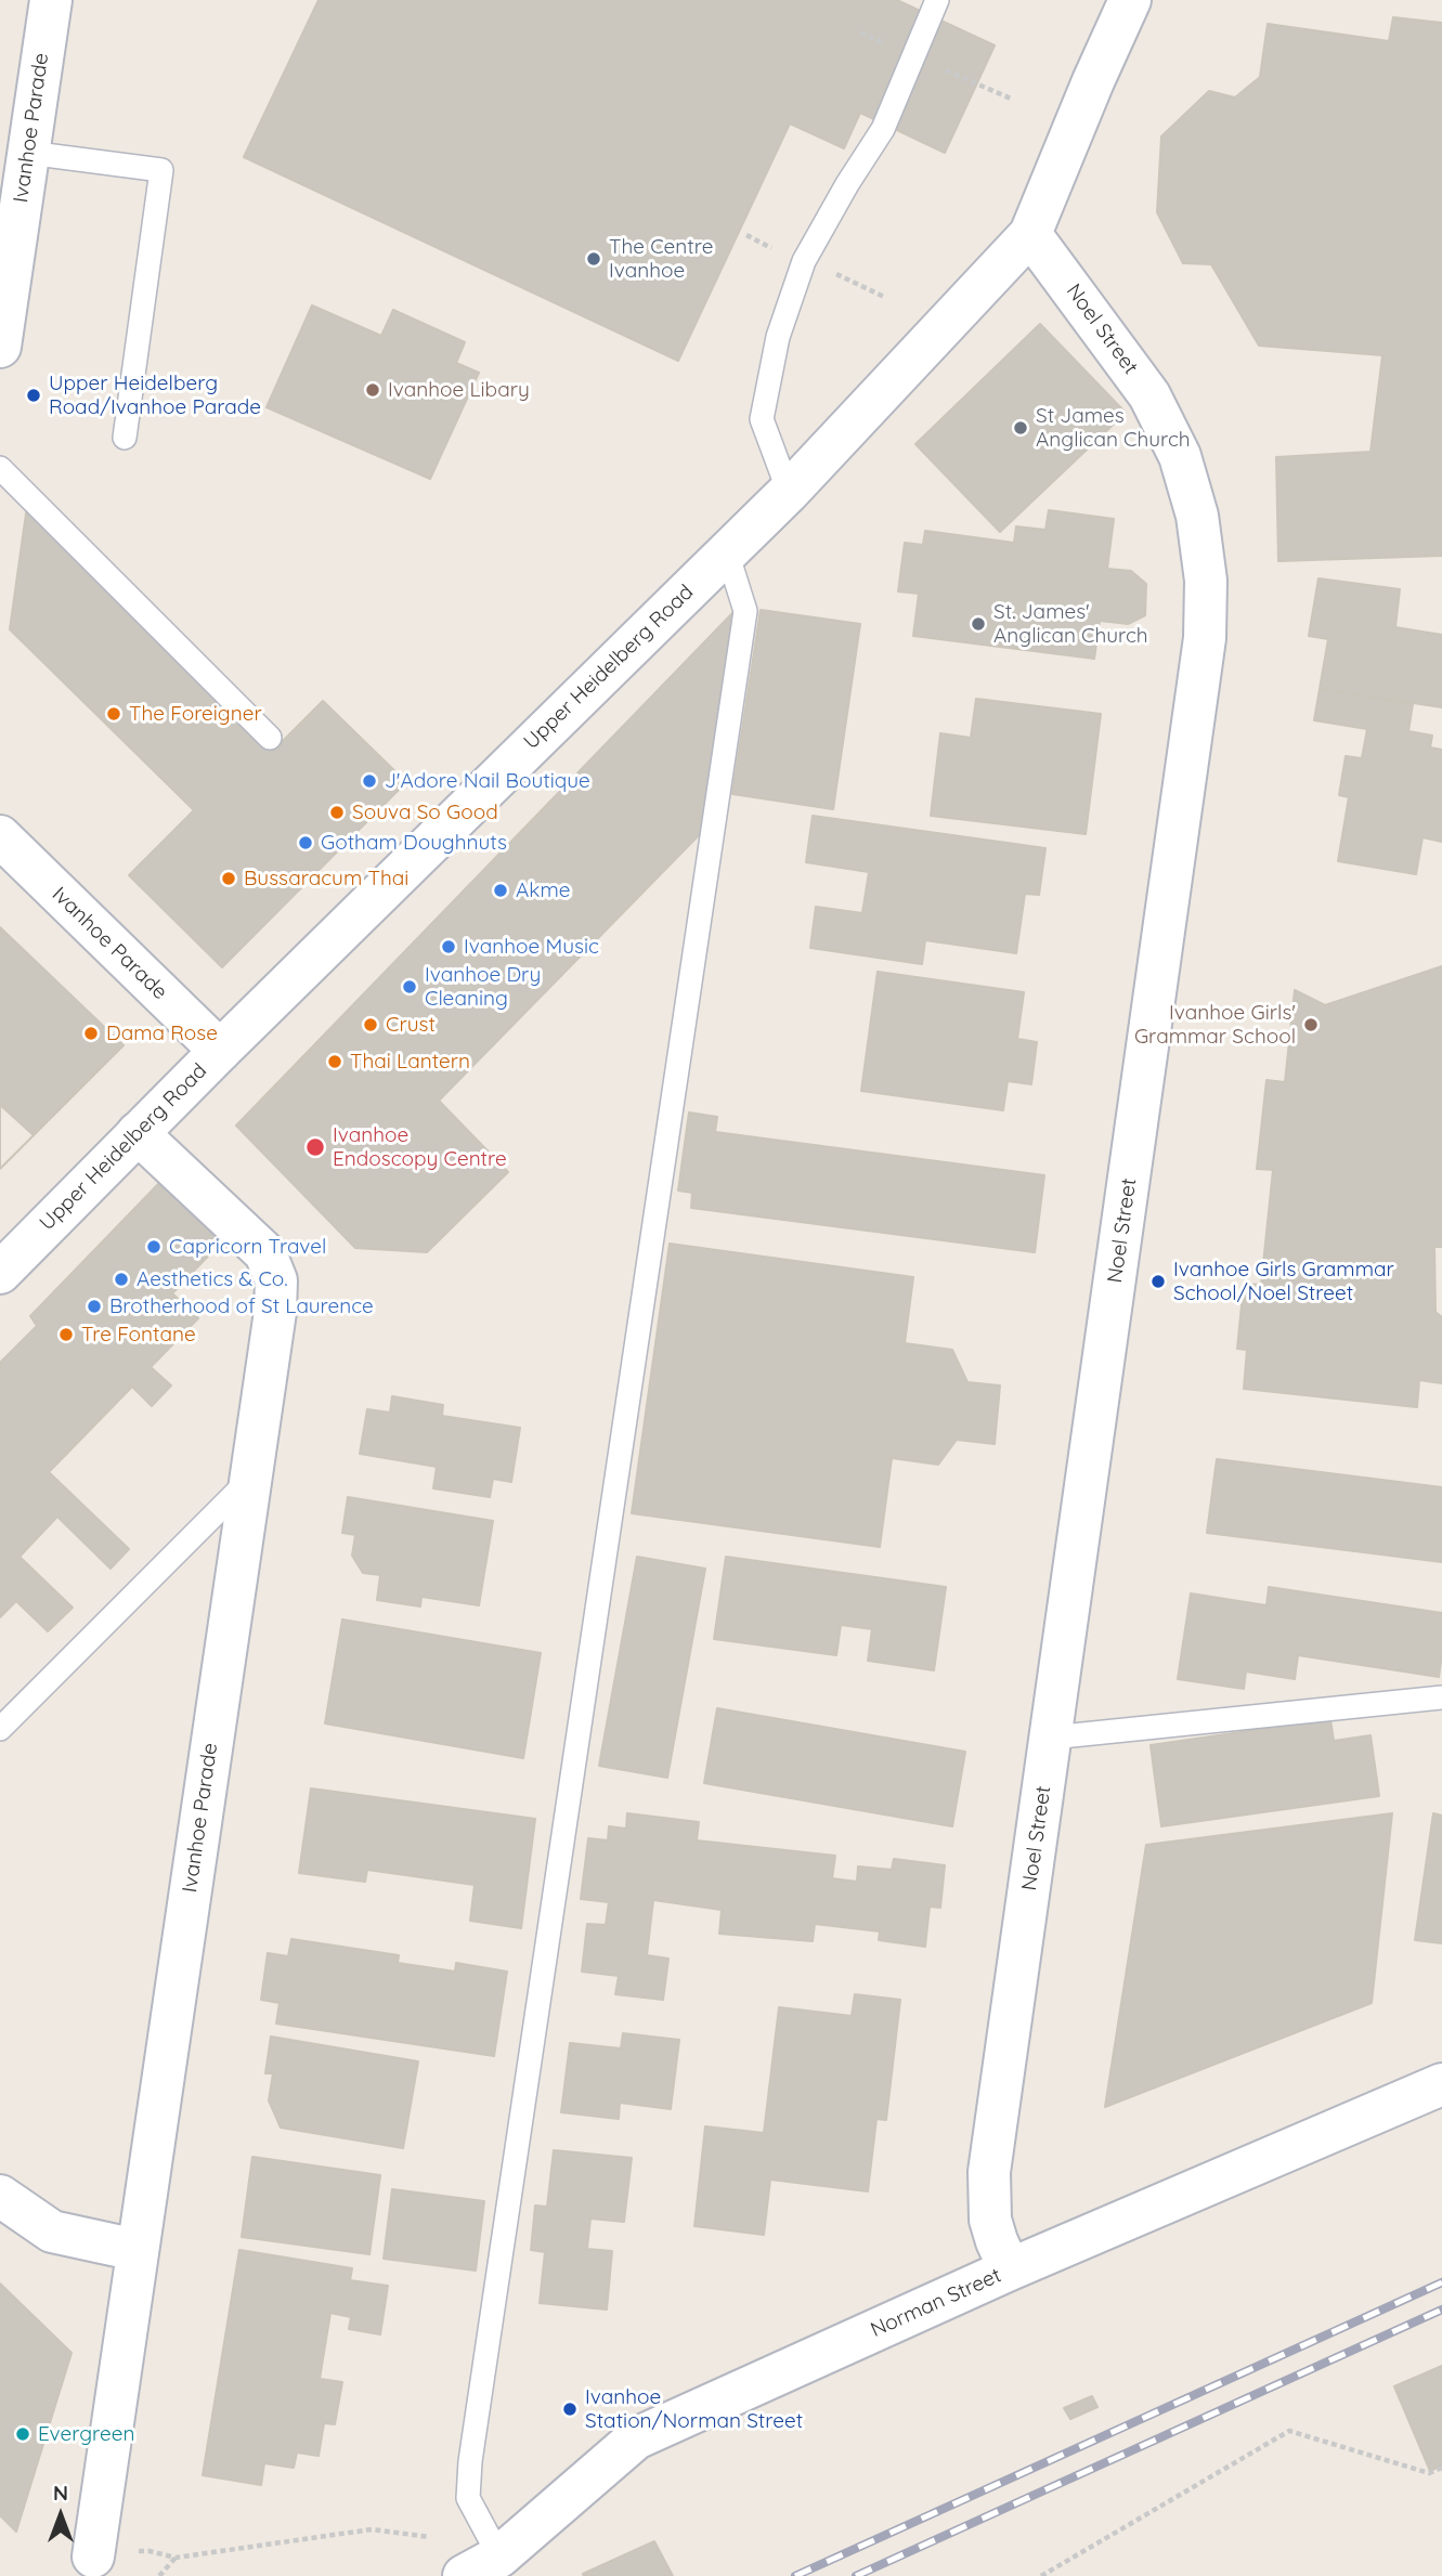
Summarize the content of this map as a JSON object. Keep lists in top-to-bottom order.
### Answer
{
  "streets": {
    "street": [
      "Ivanhoe Parade",
      "Noel Street",
      "Upper Heidelberg Road",
      "Norman Street"
    ]
  },
  "crossings": [
    ["Ivanhoe Parade", "Upper Heidelberg Road"],
    ["Noel Street", "Upper Heidelberg Road"],
    ["Noel Street", "Norman Street"]
  ],
  "places": [
    "The Centre Ivanhoe",
    "Ivanhoe Libary",
    "Upper Heidelberg Road/Ivanhoe Parade",
    "St James Anglican Church",
    "St. James' Anglican Church",
    "The Foreigner",
    "J'Adore Nail Boutique",
    "Souva So Good",
    "Gotham Doughnuts",
    "Bussaracum Thai",
    "Akme",
    "Ivanhoe Music",
    "Ivanhoe Dry Cleaning",
    "Crust",
    "Ivanhoe Girls' Grammar School",
    "Dama Rose",
    "Thai Lantern",
    "Ivanhoe Endoscopy Centre",
    "Capricorn Travel",
    "Aesthetics & Co.",
    "Ivanhoe Girls Grammar School/Noel Street",
    "Brotherhood of St Laurence",
    "Tre Fontane",
    "Ivanhoe Station/Norman Street",
    "Evergreen"
  ],
  "north": "top"
}
